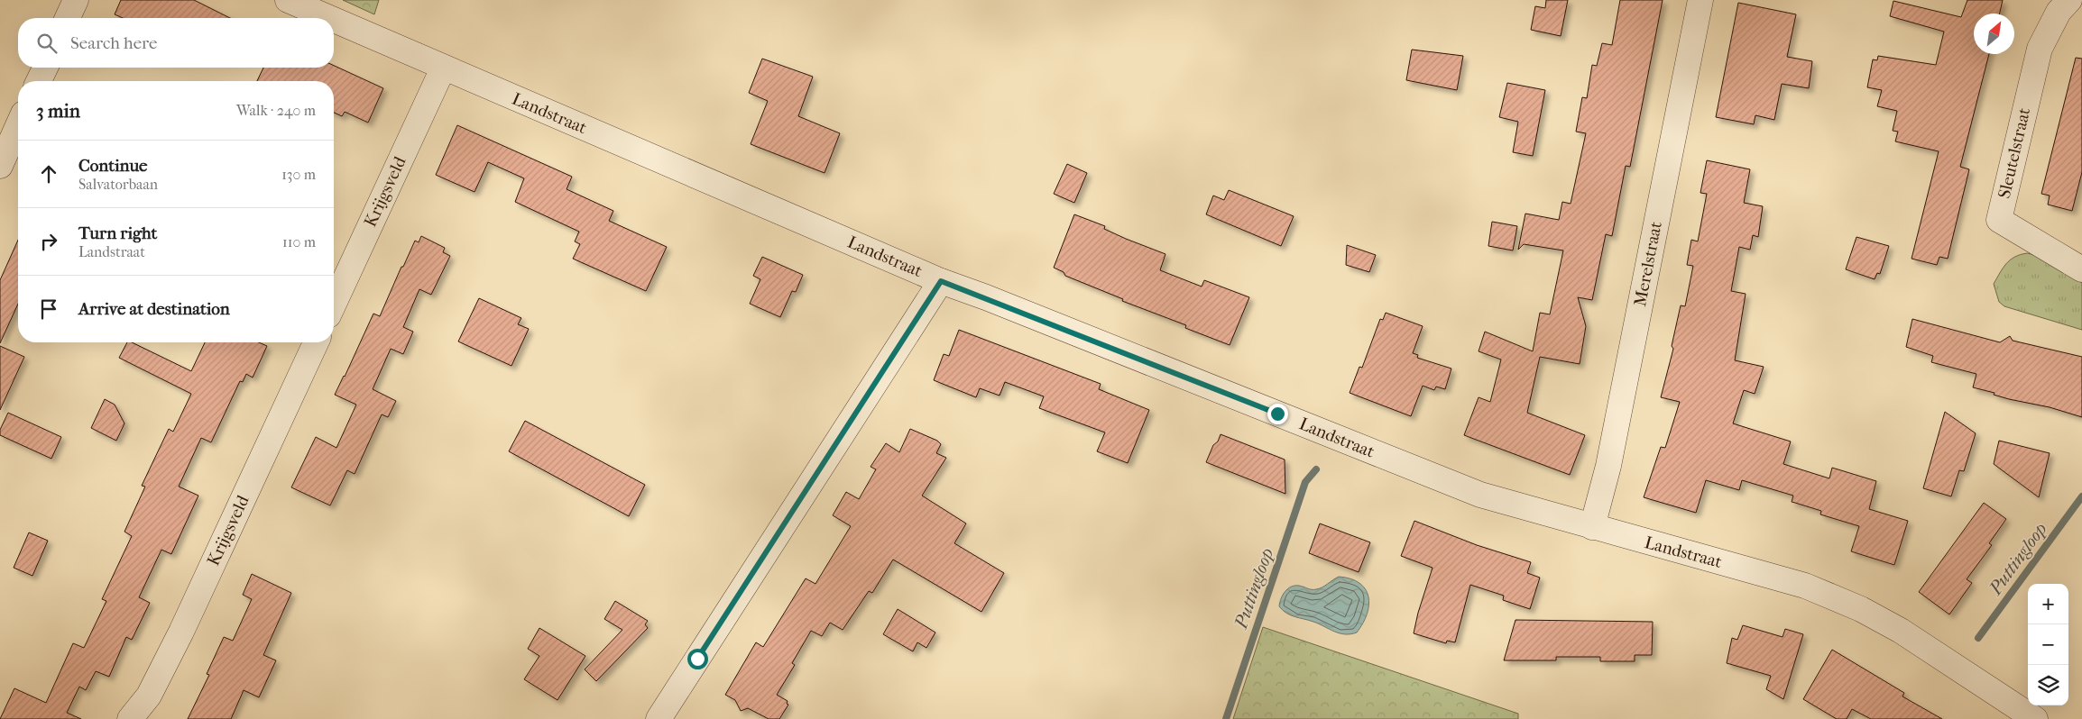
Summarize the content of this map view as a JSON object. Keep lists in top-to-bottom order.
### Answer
{
  "streets": {
    "street": [
      "Landstraat",
      "Sleutelstraat",
      "Krijgsveld",
      "Merelstraat"
    ]
  },
  "crossings": [
    ["Landstraat", "Krijgsveld"],
    ["Landstraat", "Merelstraat"]
  ],
  "water": ["Puttingloop"],
  "north": "top right",
  "page": {
    "search": "Search here",
    "heading": ["3 min", "Walk · 240 m"],
    "list": [
      ["Continue", "Salvatorbaan", "130 m"],
      ["Turn right", "Landstraat", "110 m"],
      "Arrive at destination"
    ],
    "map_buttons": ["+", "−"]
  }
}
